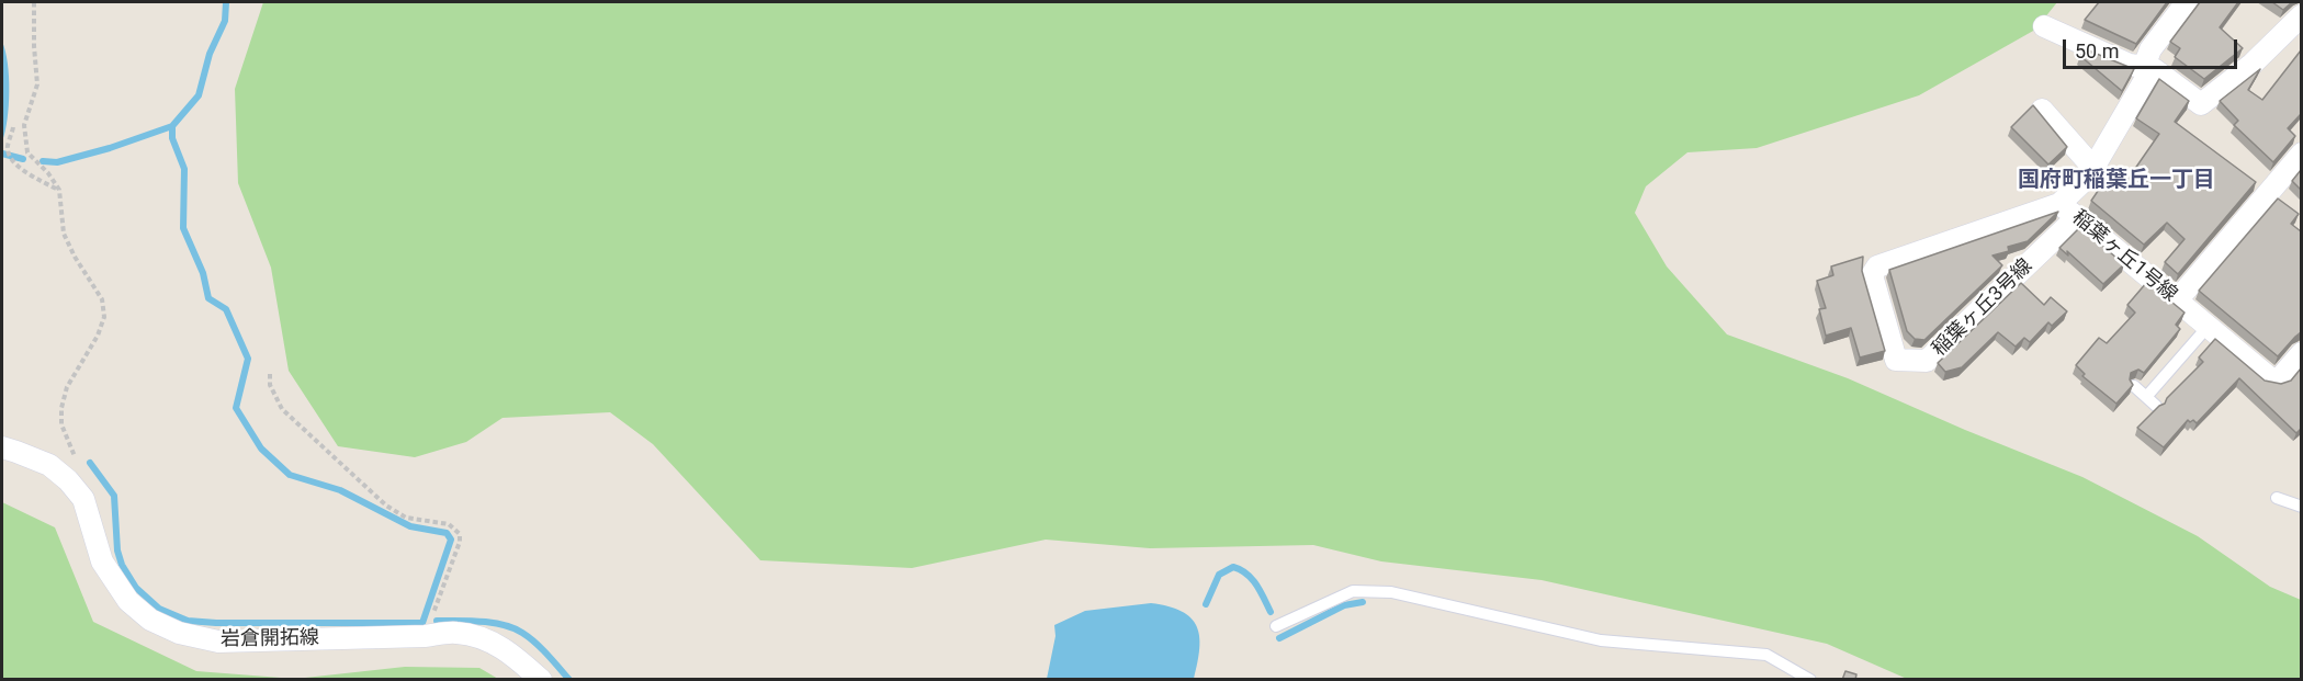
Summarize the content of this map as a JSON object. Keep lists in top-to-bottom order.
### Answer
{
  "streets": {
    "street": ["稲葉ヶ丘1号線", "稲葉ヶ丘3号線", "岩倉開拓線"]
  },
  "crossings": [
    ["稲葉ヶ丘1号線", "稲葉ヶ丘3号線"]
  ],
  "districts": ["国府町稲葉丘一丁目"],
  "scale_bar": "50 m"
}
